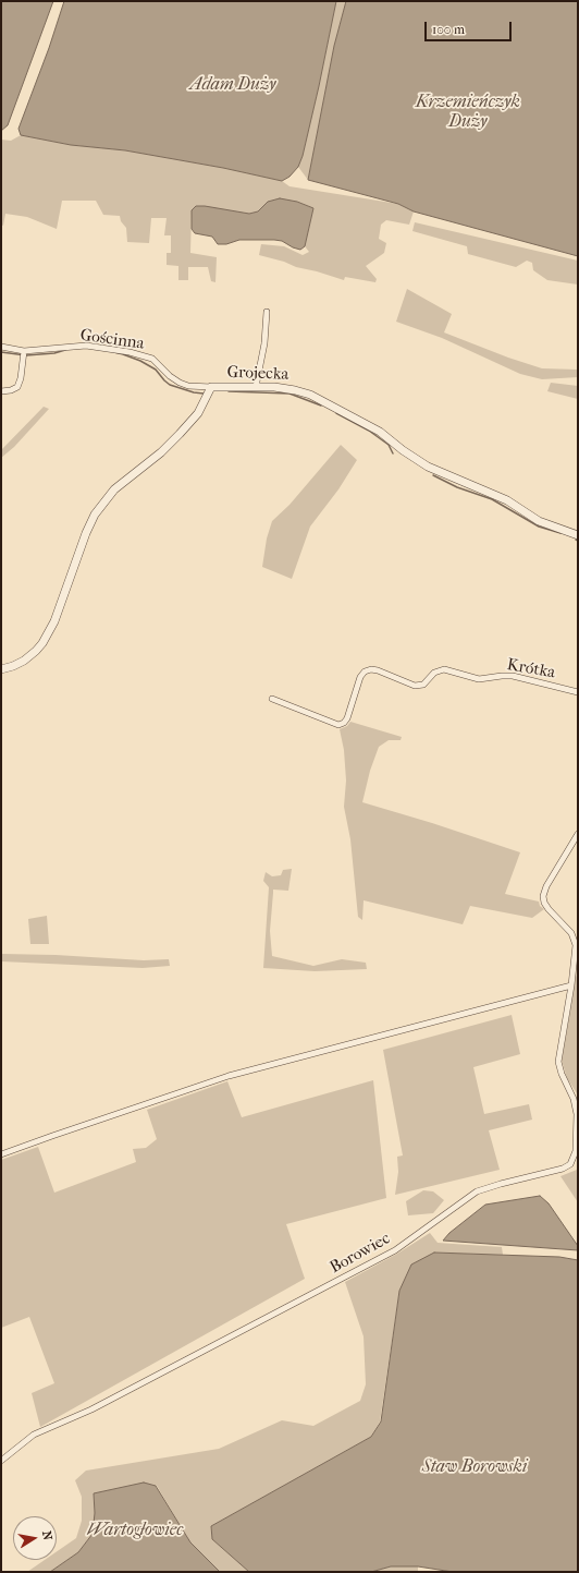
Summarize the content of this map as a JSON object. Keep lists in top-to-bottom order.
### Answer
{
  "streets": {
    "street": [
      "Gościnna",
      "Grojecka",
      "Krótka",
      "Borowiec"
    ]
  },
  "crossings": [
    ["Gościnna", "Grojecka"]
  ],
  "water": [
    "Adam Duży",
    "Krzemieńczyk Duży",
    "Staw Borowski",
    "Wartogłowiec"
  ],
  "scale_bar": "100 m",
  "north": "right"
}
